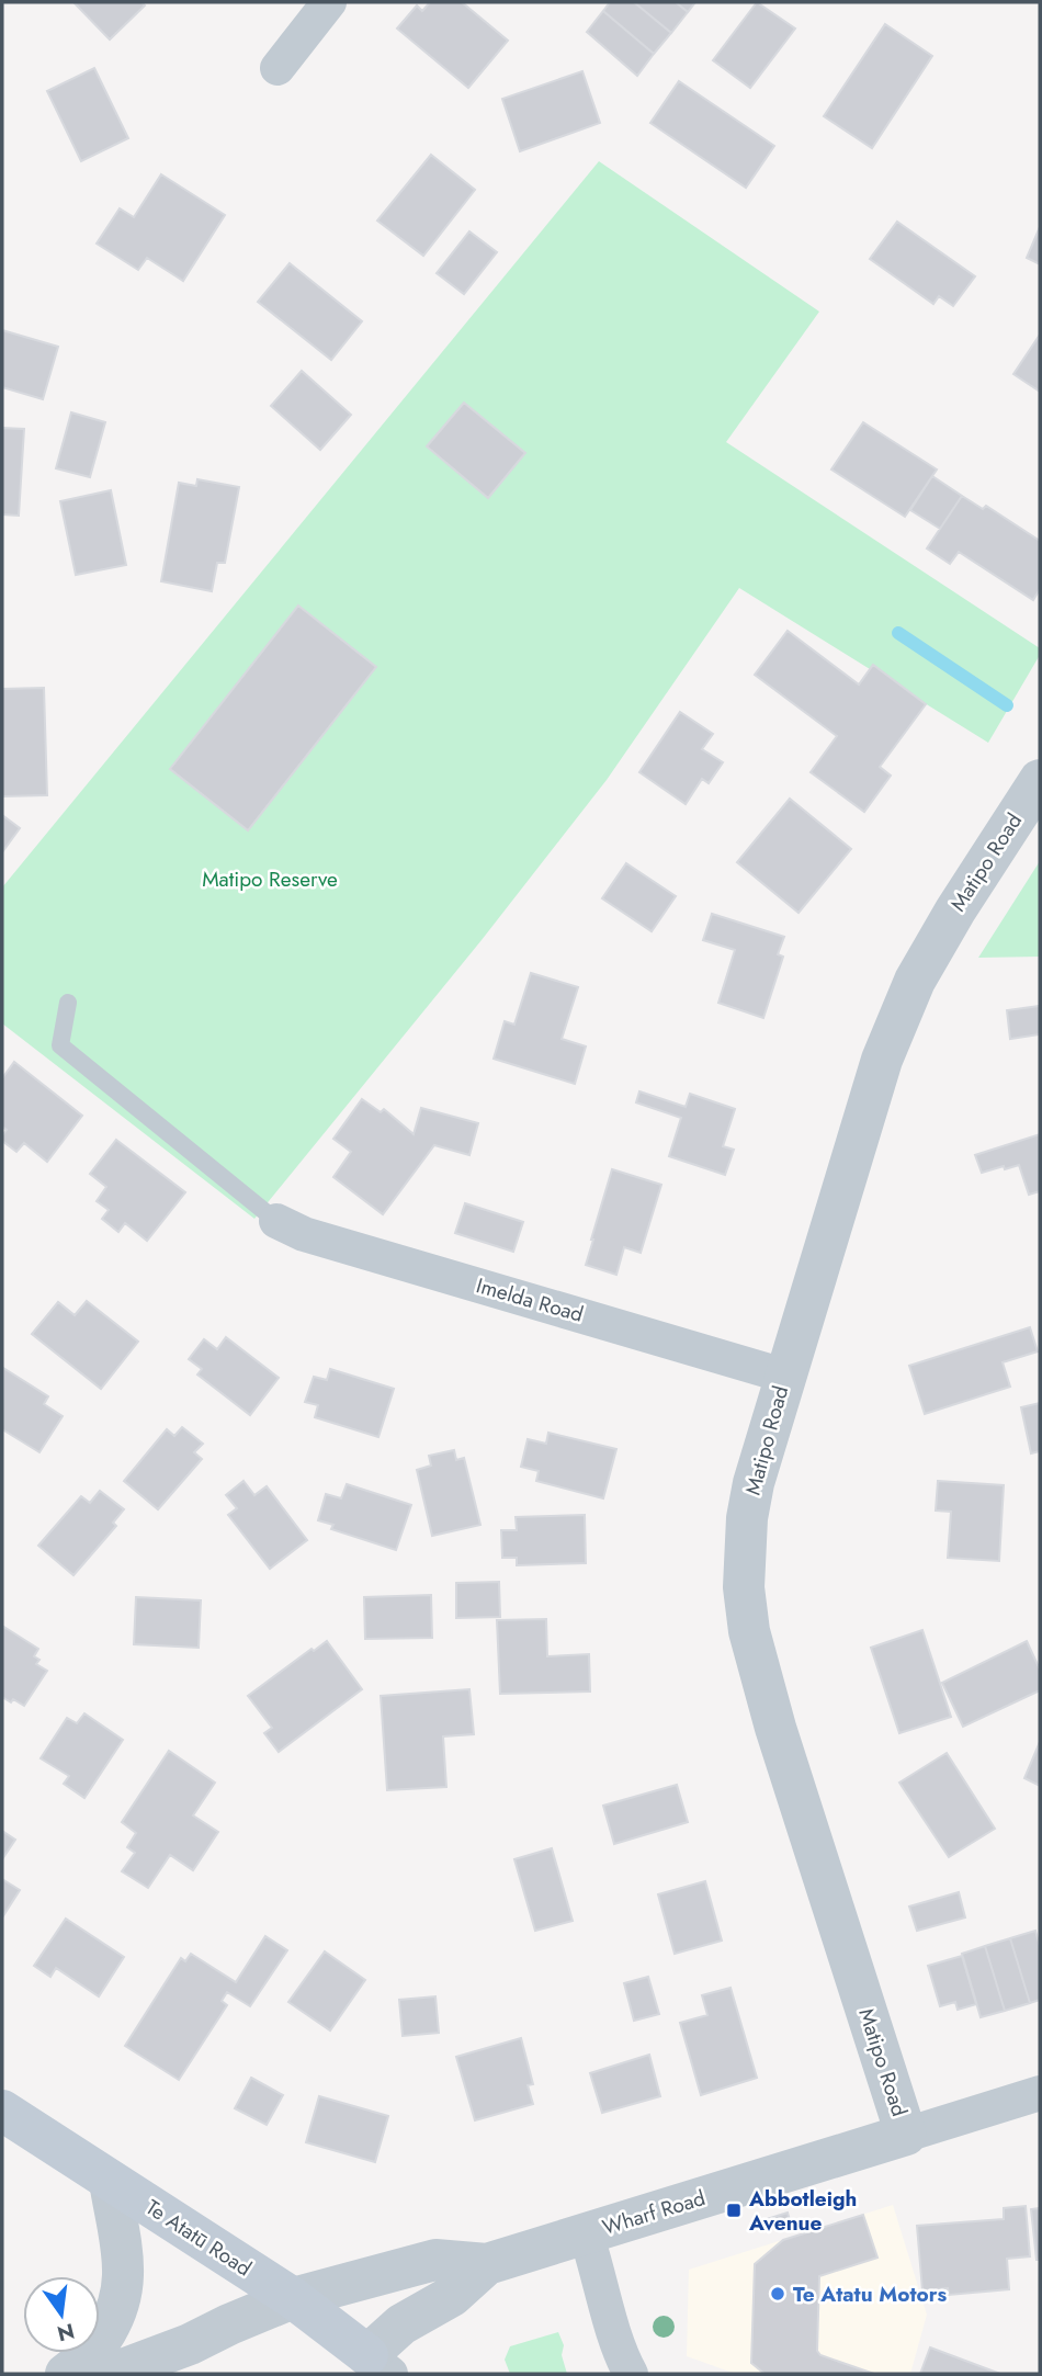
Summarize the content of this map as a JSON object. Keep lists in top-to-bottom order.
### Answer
{
  "streets": {
    "main road": ["Te Atatū Road"],
    "street": ["Matipo Road", "Imelda Road", "Wharf Road"]
  },
  "crossings": [
    ["Matipo Road", "Imelda Road"],
    ["Matipo Road", "Wharf Road"],
    ["Wharf Road", "Te Atatū Road"]
  ],
  "parks": ["Matipo Reserve"],
  "places": {
    "transit": ["Abbotleigh Avenue"],
    "other": ["Te Atatu Motors"]
  },
  "north": "bottom"
}
